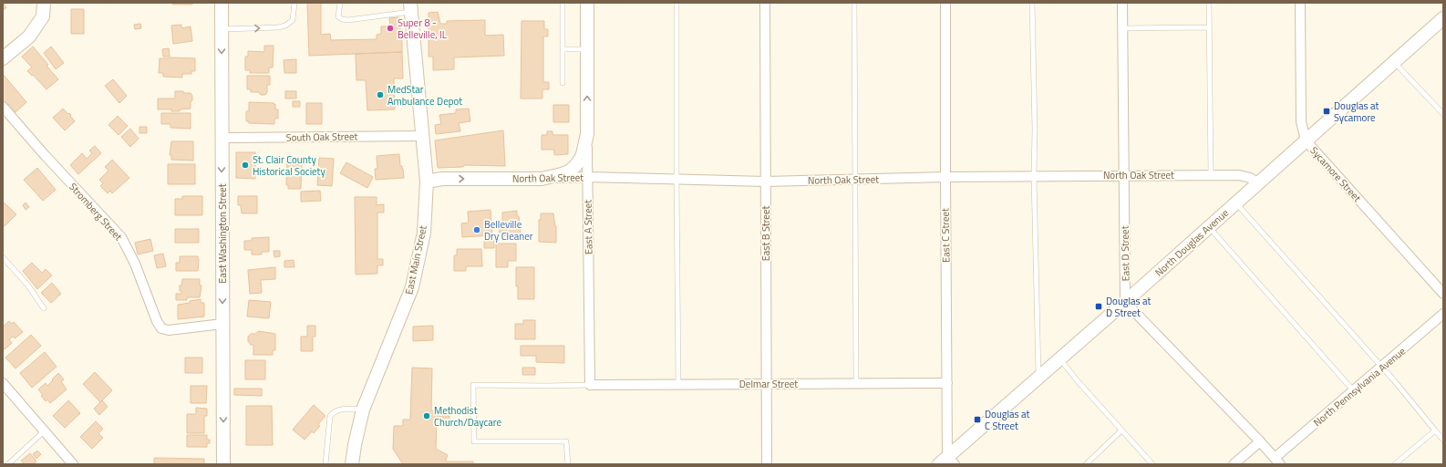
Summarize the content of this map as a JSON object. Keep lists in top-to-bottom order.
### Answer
{
  "streets": {
    "main road": [
      "North Oak Street",
      "East A Street",
      "East Washington Street",
      "North Douglas Avenue",
      "East Main Street"
    ],
    "street": [
      "South Oak Street",
      "Sycamore Street",
      "Stromberg Street",
      "East B Street",
      "East C Street",
      "East D Street",
      "Delmar Street",
      "North Pennsylvania Avenue"
    ]
  },
  "crossings": [
    ["South Oak Street", "East Washington Street"],
    ["South Oak Street", "East Main Street"],
    ["Sycamore Street", "North Douglas Avenue"],
    ["North Oak Street", "East A Street"],
    ["North Oak Street", "East B Street"],
    ["North Oak Street", "East C Street"],
    ["North Oak Street", "North Douglas Avenue"],
    ["North Oak Street", "East D Street"],
    ["North Oak Street", "East Main Street"],
    ["Stromberg Street", "East Washington Street"],
    ["East A Street", "Delmar Street"],
    ["East B Street", "Delmar Street"],
    ["East C Street", "North Douglas Avenue"],
    ["East C Street", "Delmar Street"],
    ["North Douglas Avenue", "East D Street"]
  ],
  "one_way": ["East Washington Street"],
  "places": {
    "other": [
      "Super 8 - Belleville, IL",
      "MedStar Ambulance Depot",
      "St. Clair County Historical Society",
      "Belleville Dry Cleaner",
      "Methodist Church/Daycare"
    ],
    "transit": ["Douglas at Sycamore", "Douglas at D Street", "Douglas at C Street"]
  }
}
